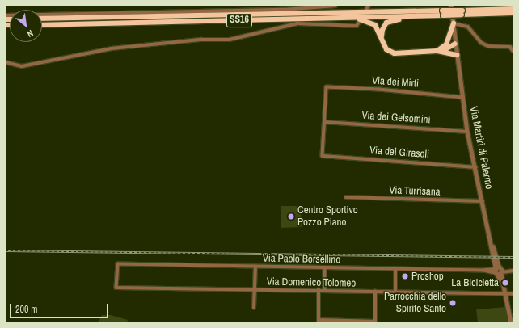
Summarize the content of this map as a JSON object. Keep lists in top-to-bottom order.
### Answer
{
  "streets": {
    "highway": ["SS16"],
    "street": [
      "Via dei Mirti",
      "Via dei Gelsomini",
      "Via Martiri di Palermo",
      "Via dei Girasoli",
      "Via Turrisana",
      "Via Paolo Borsellino",
      "Via Domenico Tolomeo"
    ]
  },
  "crossings": [
    ["SS16", "Via Martiri di Palermo"],
    ["Via dei Mirti", "Via dei Gelsomini"],
    ["Via dei Mirti", "Via Martiri di Palermo"],
    ["Via dei Mirti", "Via dei Girasoli"],
    ["Via dei Gelsomini", "Via Martiri di Palermo"],
    ["Via dei Gelsomini", "Via dei Girasoli"],
    ["Via Martiri di Palermo", "Via dei Girasoli"],
    ["Via Martiri di Palermo", "Via Turrisana"],
    ["Via Martiri di Palermo", "Via Paolo Borsellino"],
    ["Via Martiri di Palermo", "Via Domenico Tolomeo"],
    ["Via Paolo Borsellino", "Via Domenico Tolomeo"]
  ],
  "places": [
    "Centro Sportivo Pozzo Piano",
    "Proshop",
    "La Bicicletta",
    "Parrocchia dello Spirito Santo"
  ],
  "scale_bar": "200 m",
  "north": "bottom right"
}
